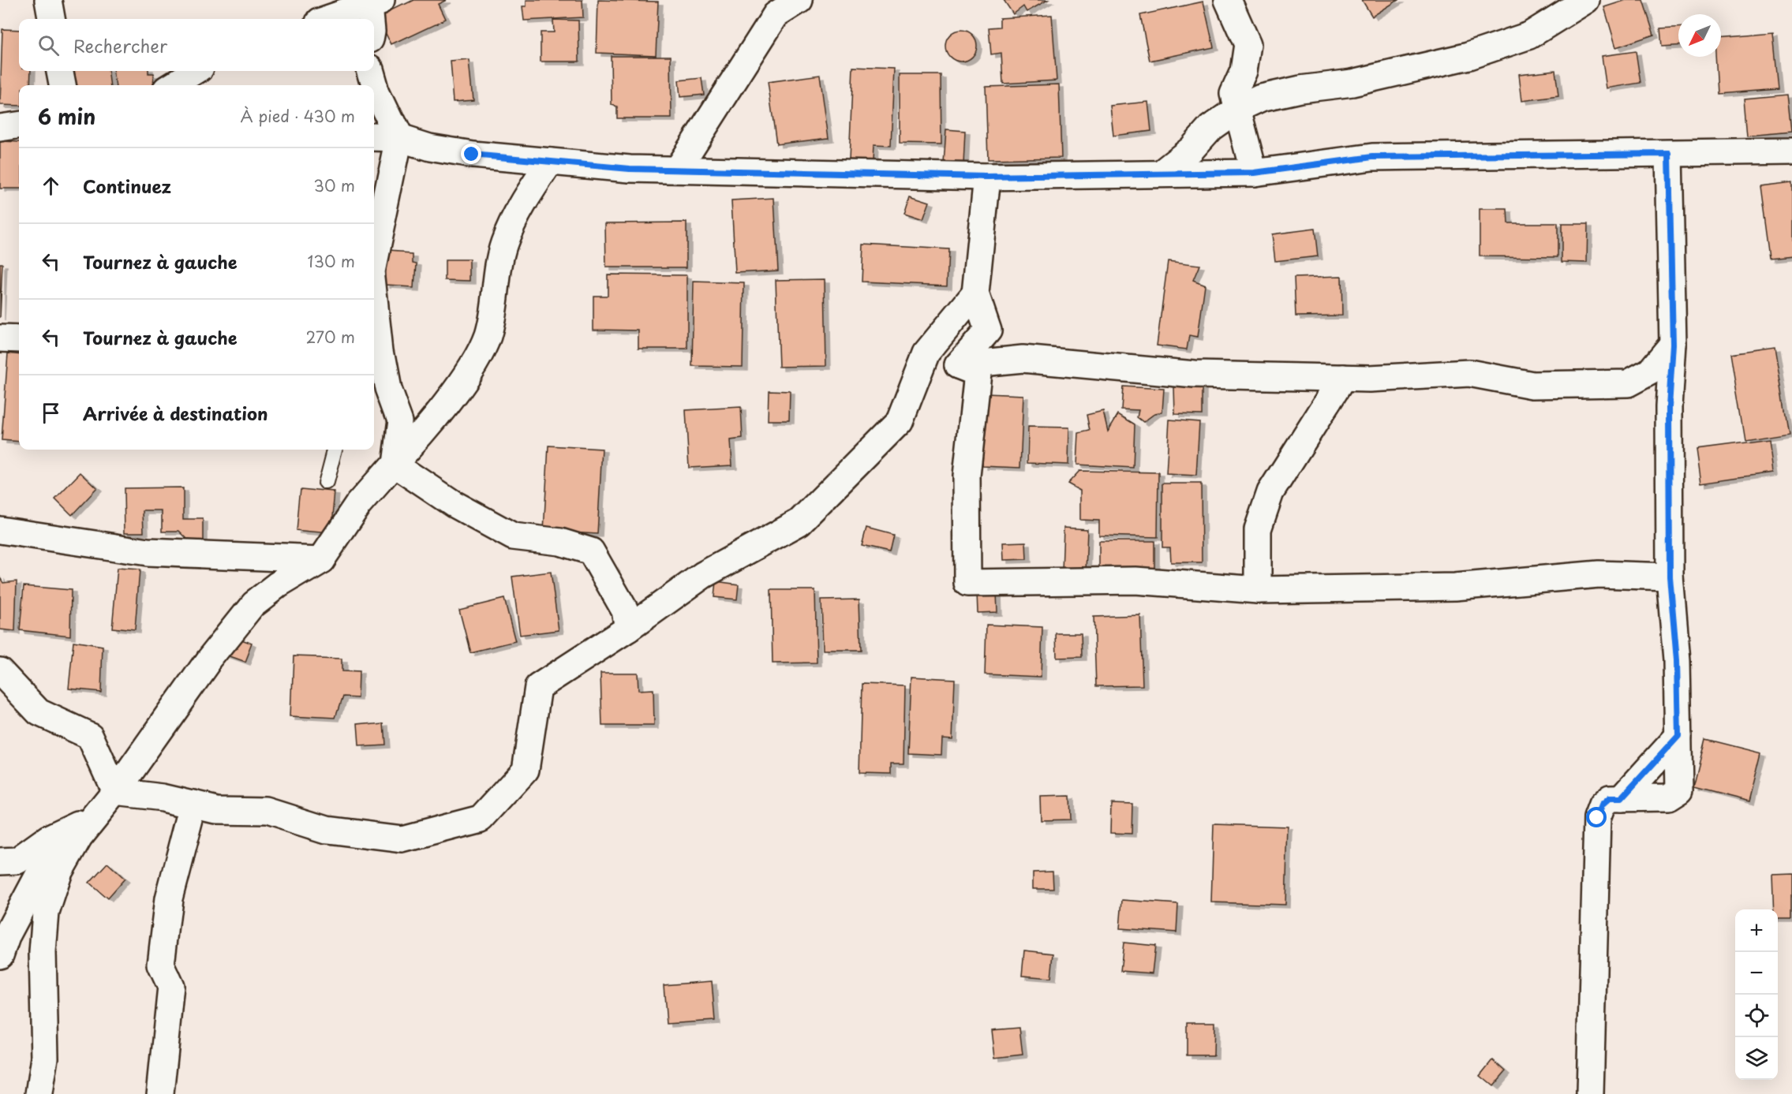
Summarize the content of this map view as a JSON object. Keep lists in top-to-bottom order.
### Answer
{
  "north": "bottom left",
  "page": {
    "search": "Rechercher",
    "heading": ["6 min", "À pied · 430 m"],
    "list": [
      ["Continuez", "30 m"],
      ["Tournez à gauche", "130 m"],
      ["Tournez à gauche", "270 m"],
      "Arrivée à destination"
    ],
    "map_buttons": ["+", "−"]
  }
}
